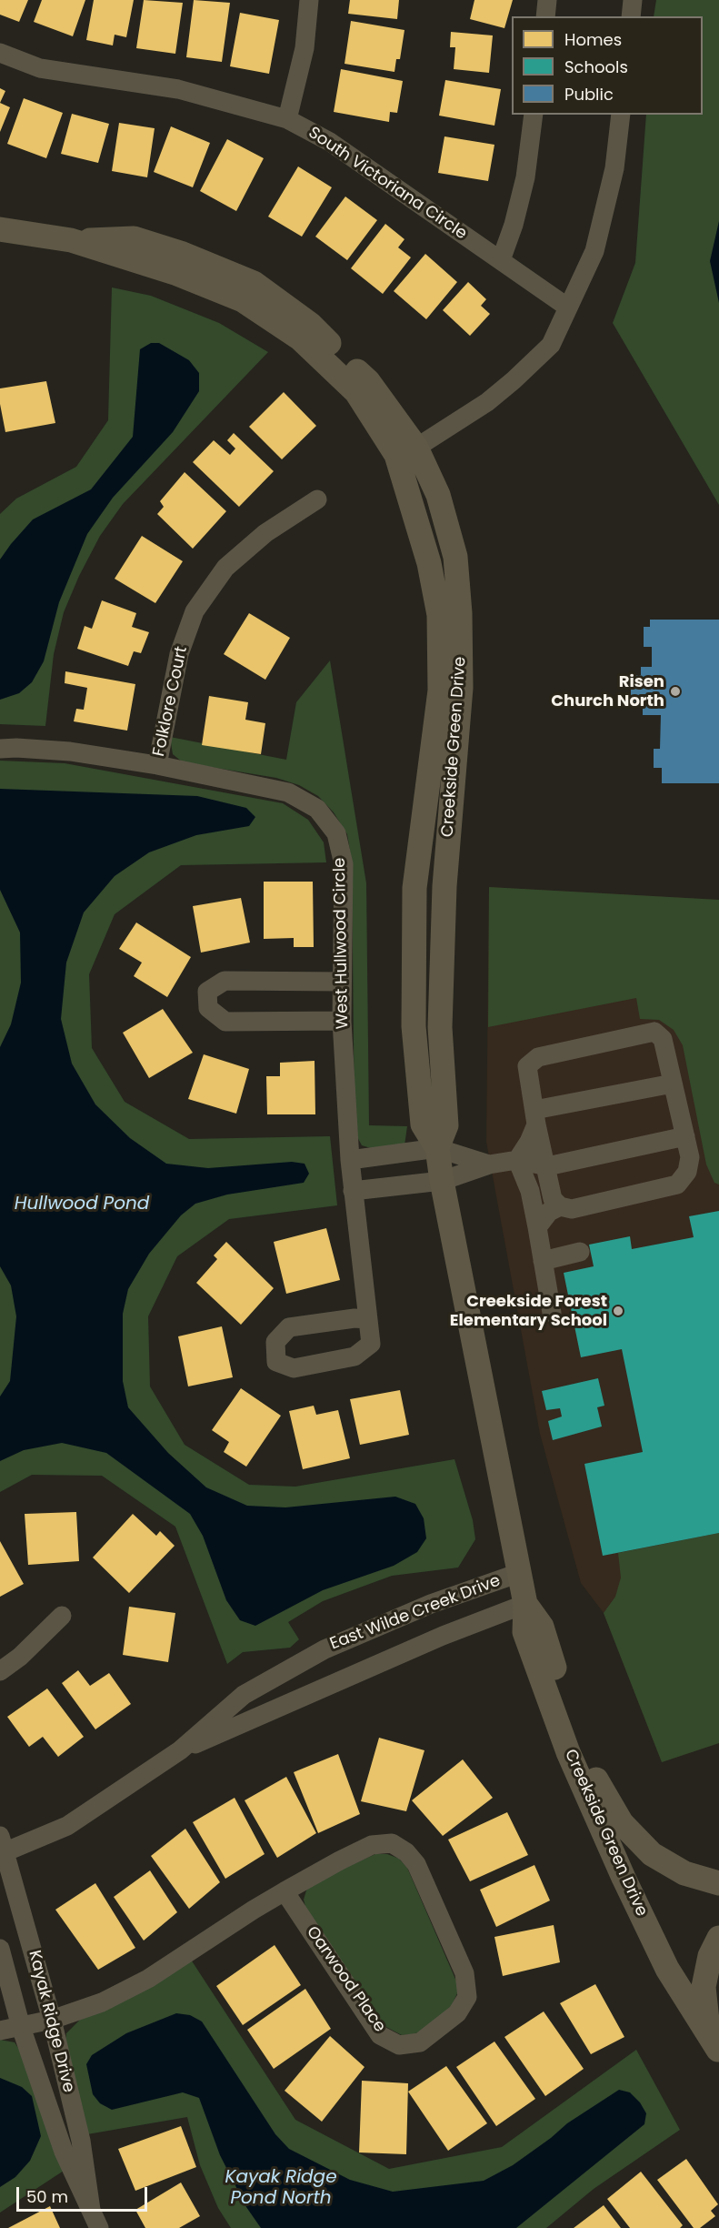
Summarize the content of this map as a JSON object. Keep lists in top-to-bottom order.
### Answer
{
  "streets": {
    "main road": ["Creekside Green Drive"],
    "street": [
      "South Victoriana Circle",
      "Folklore Court",
      "West Hullwood Circle",
      "East Wilde Creek Drive",
      "Oarwood Place",
      "Kayak Ridge Drive"
    ]
  },
  "crossings": [
    ["Folklore Court", "West Hullwood Circle"],
    ["Creekside Green Drive", "East Wilde Creek Drive"],
    ["East Wilde Creek Drive", "Kayak Ridge Drive"],
    ["Oarwood Place", "Kayak Ridge Drive"]
  ],
  "water": ["Hullwood Pond", "Kayak Ridge Pond North"],
  "places": ["Risen Church North", "Creekside Forest Elementary School"],
  "legend": ["Homes", "Schools", "Public"],
  "scale_bar": "50 m"
}
